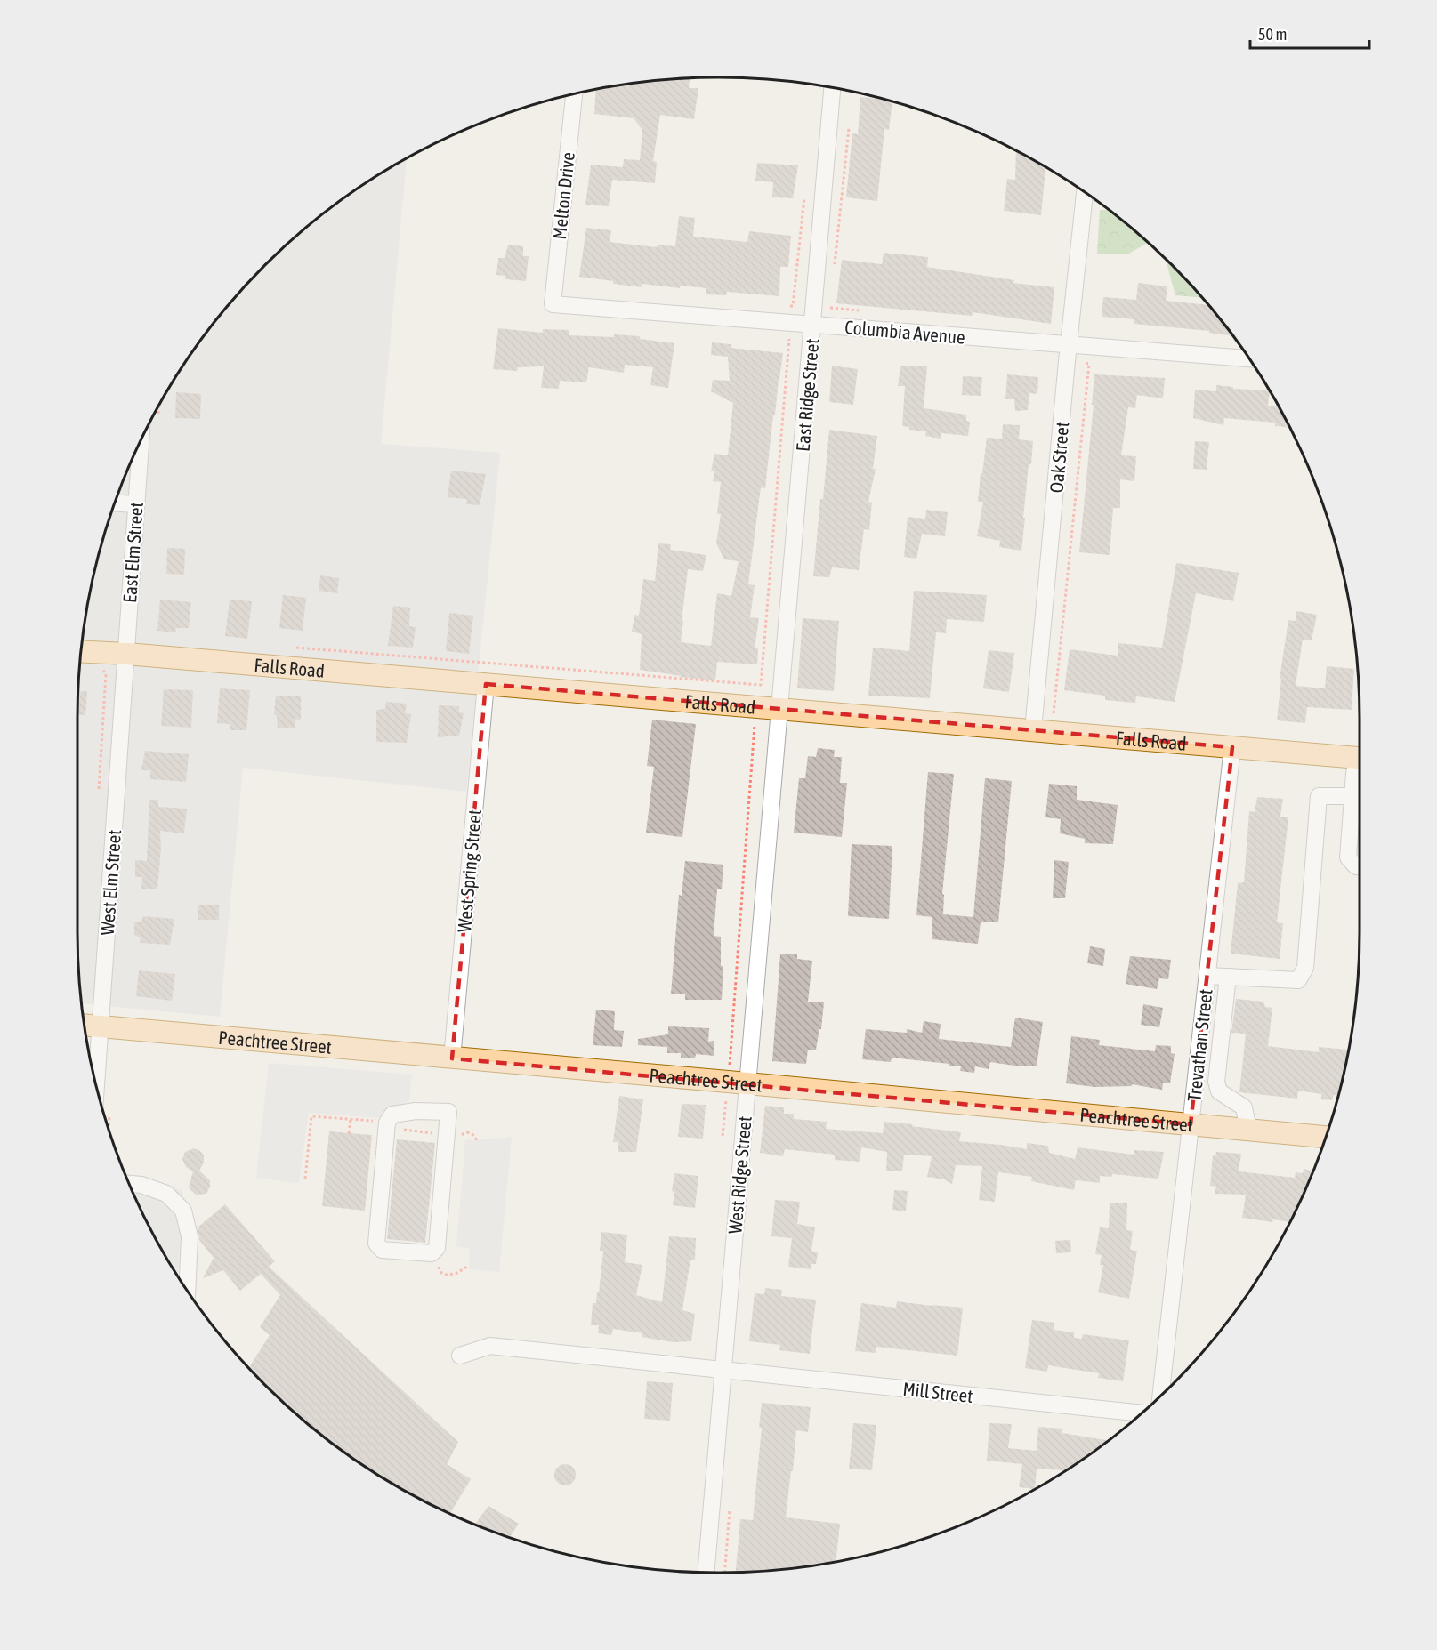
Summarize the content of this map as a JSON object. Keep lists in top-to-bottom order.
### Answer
{
  "streets": {
    "main road": ["Falls Road", "Peachtree Street"],
    "street": [
      "Melton Drive",
      "Columbia Avenue",
      "East Ridge Street",
      "Oak Street",
      "East Elm Street",
      "West Spring Street",
      "West Elm Street",
      "Trevathan Street",
      "West Ridge Street",
      "Mill Street"
    ]
  },
  "crossings": [
    ["Melton Drive", "Columbia Avenue"],
    ["Columbia Avenue", "East Ridge Street"],
    ["Columbia Avenue", "Oak Street"],
    ["East Ridge Street", "Falls Road"],
    ["East Ridge Street", "West Ridge Street"],
    ["Oak Street", "Falls Road"],
    ["East Elm Street", "Falls Road"],
    ["East Elm Street", "West Elm Street"],
    ["Falls Road", "West Spring Street"],
    ["Falls Road", "West Elm Street"],
    ["Falls Road", "Trevathan Street"],
    ["Falls Road", "West Ridge Street"],
    ["West Spring Street", "Peachtree Street"],
    ["West Elm Street", "Peachtree Street"],
    ["Peachtree Street", "Trevathan Street"],
    ["Peachtree Street", "West Ridge Street"],
    ["West Ridge Street", "Mill Street"]
  ],
  "scale_bar": "50 m"
}
